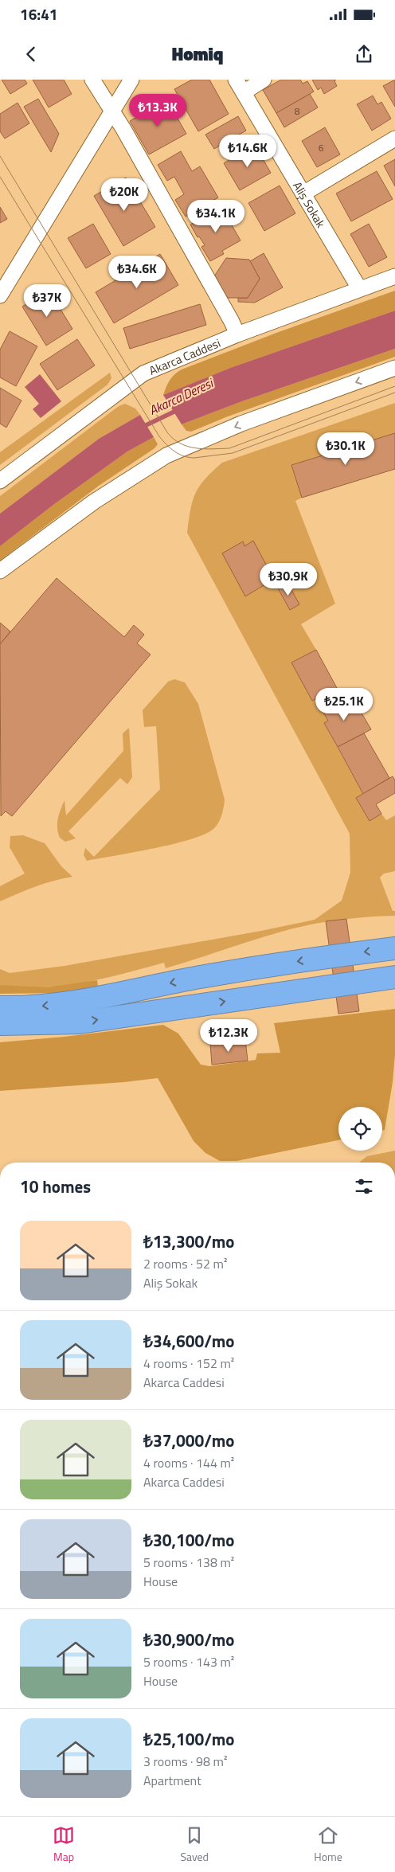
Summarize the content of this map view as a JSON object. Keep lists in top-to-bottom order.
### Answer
{
  "streets": {
    "street": ["Aliş Sokak", "Akarca Caddesi"]
  },
  "crossings": [
    ["Aliş Sokak", "Akarca Caddesi"]
  ],
  "water": ["Akarca Deresi"],
  "house_numbers": ["8", "6"],
  "page": {
    "status": "16:41",
    "header": "Homiq",
    "price": [
      "₺13.3K",
      "₺14.6K",
      "₺20K",
      "₺34.1K",
      "₺34.6K",
      "₺37K",
      "₺30.1K",
      "₺30.9K",
      "₺25.1K",
      "₺12.3K"
    ],
    "heading": "10 homes",
    "list": [
      {
        "name": "₺13,300/mo",
        "note": "2 rooms · 52 m² · Aliş Sokak"
      },
      {
        "name": "₺34,600/mo",
        "note": "4 rooms · 152 m² · Akarca Caddesi"
      },
      {
        "name": "₺37,000/mo",
        "note": "4 rooms · 144 m² · Akarca Caddesi"
      },
      {
        "name": "₺30,100/mo",
        "note": "5 rooms · 138 m² · House"
      },
      {
        "name": "₺30,900/mo",
        "note": "5 rooms · 143 m² · House"
      },
      {
        "name": "₺25,100/mo",
        "note": "3 rooms · 98 m² · Apartment"
      }
    ],
    "tabs": ["Map", "Saved", "Home"]
  }
}
